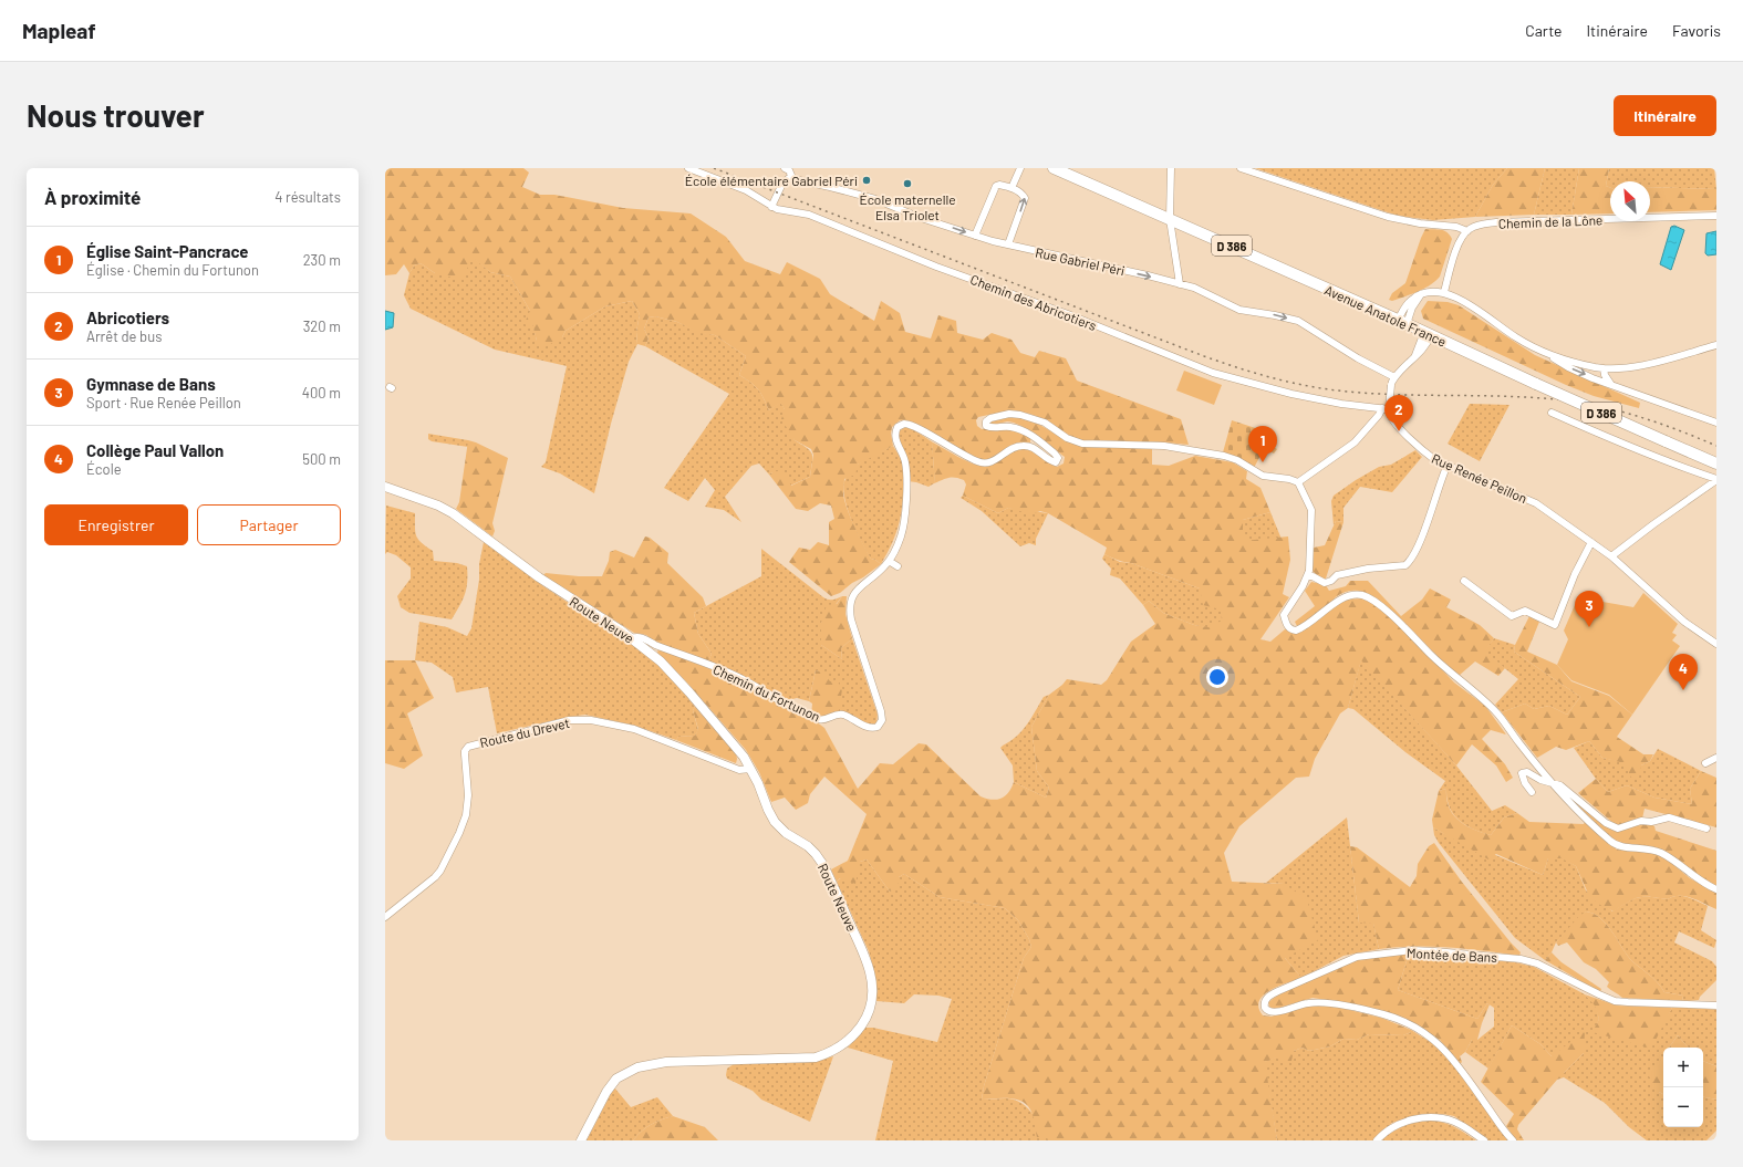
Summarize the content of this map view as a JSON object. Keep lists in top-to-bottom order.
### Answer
{
  "streets": {
    "main road": ["D 386", "Avenue Anatole France"],
    "street": [
      "Chemin de la Lône",
      "Rue Gabriel Péri",
      "Chemin des Abricotiers",
      "Rue Renée Peillon",
      "Route Neuve",
      "Chemin du Fortunon",
      "Route du Drevet",
      "Montée de Bans"
    ]
  },
  "crossings": [
    ["Chemin des Abricotiers", "Rue Renée Peillon"],
    ["Route Neuve", "Chemin du Fortunon"],
    ["Route Neuve", "Route du Drevet"]
  ],
  "one_way": ["Rue Gabriel Péri"],
  "places": ["École élémentaire Gabriel Péri", "École maternelle Elsa Triolet"],
  "north": "top left",
  "page": {
    "header": "Mapleaf",
    "nav": ["Carte", "Itinéraire", "Favoris"],
    "buttons": [
      "Itinéraire",
      ["Enregistrer", "Partager"]
    ],
    "title": "Nous trouver",
    "heading": ["À proximité", "4 résultats"],
    "list": [
      {
        "mark": "1",
        "name": "Église Saint-Pancrace",
        "note": "Église · Chemin du Fortunon",
        "value": "230 m"
      },
      {
        "mark": "2",
        "name": "Abricotiers",
        "note": "Arrêt de bus",
        "value": "320 m"
      },
      {
        "mark": "3",
        "name": "Gymnase de Bans",
        "note": "Sport · Rue Renée Peillon",
        "value": "400 m"
      },
      {
        "mark": "4",
        "name": "Collège Paul Vallon",
        "note": "École",
        "value": "500 m"
      }
    ],
    "pins": [
      "2",
      "1",
      "3",
      "4"
    ],
    "map_buttons": ["+", "−"]
  }
}
